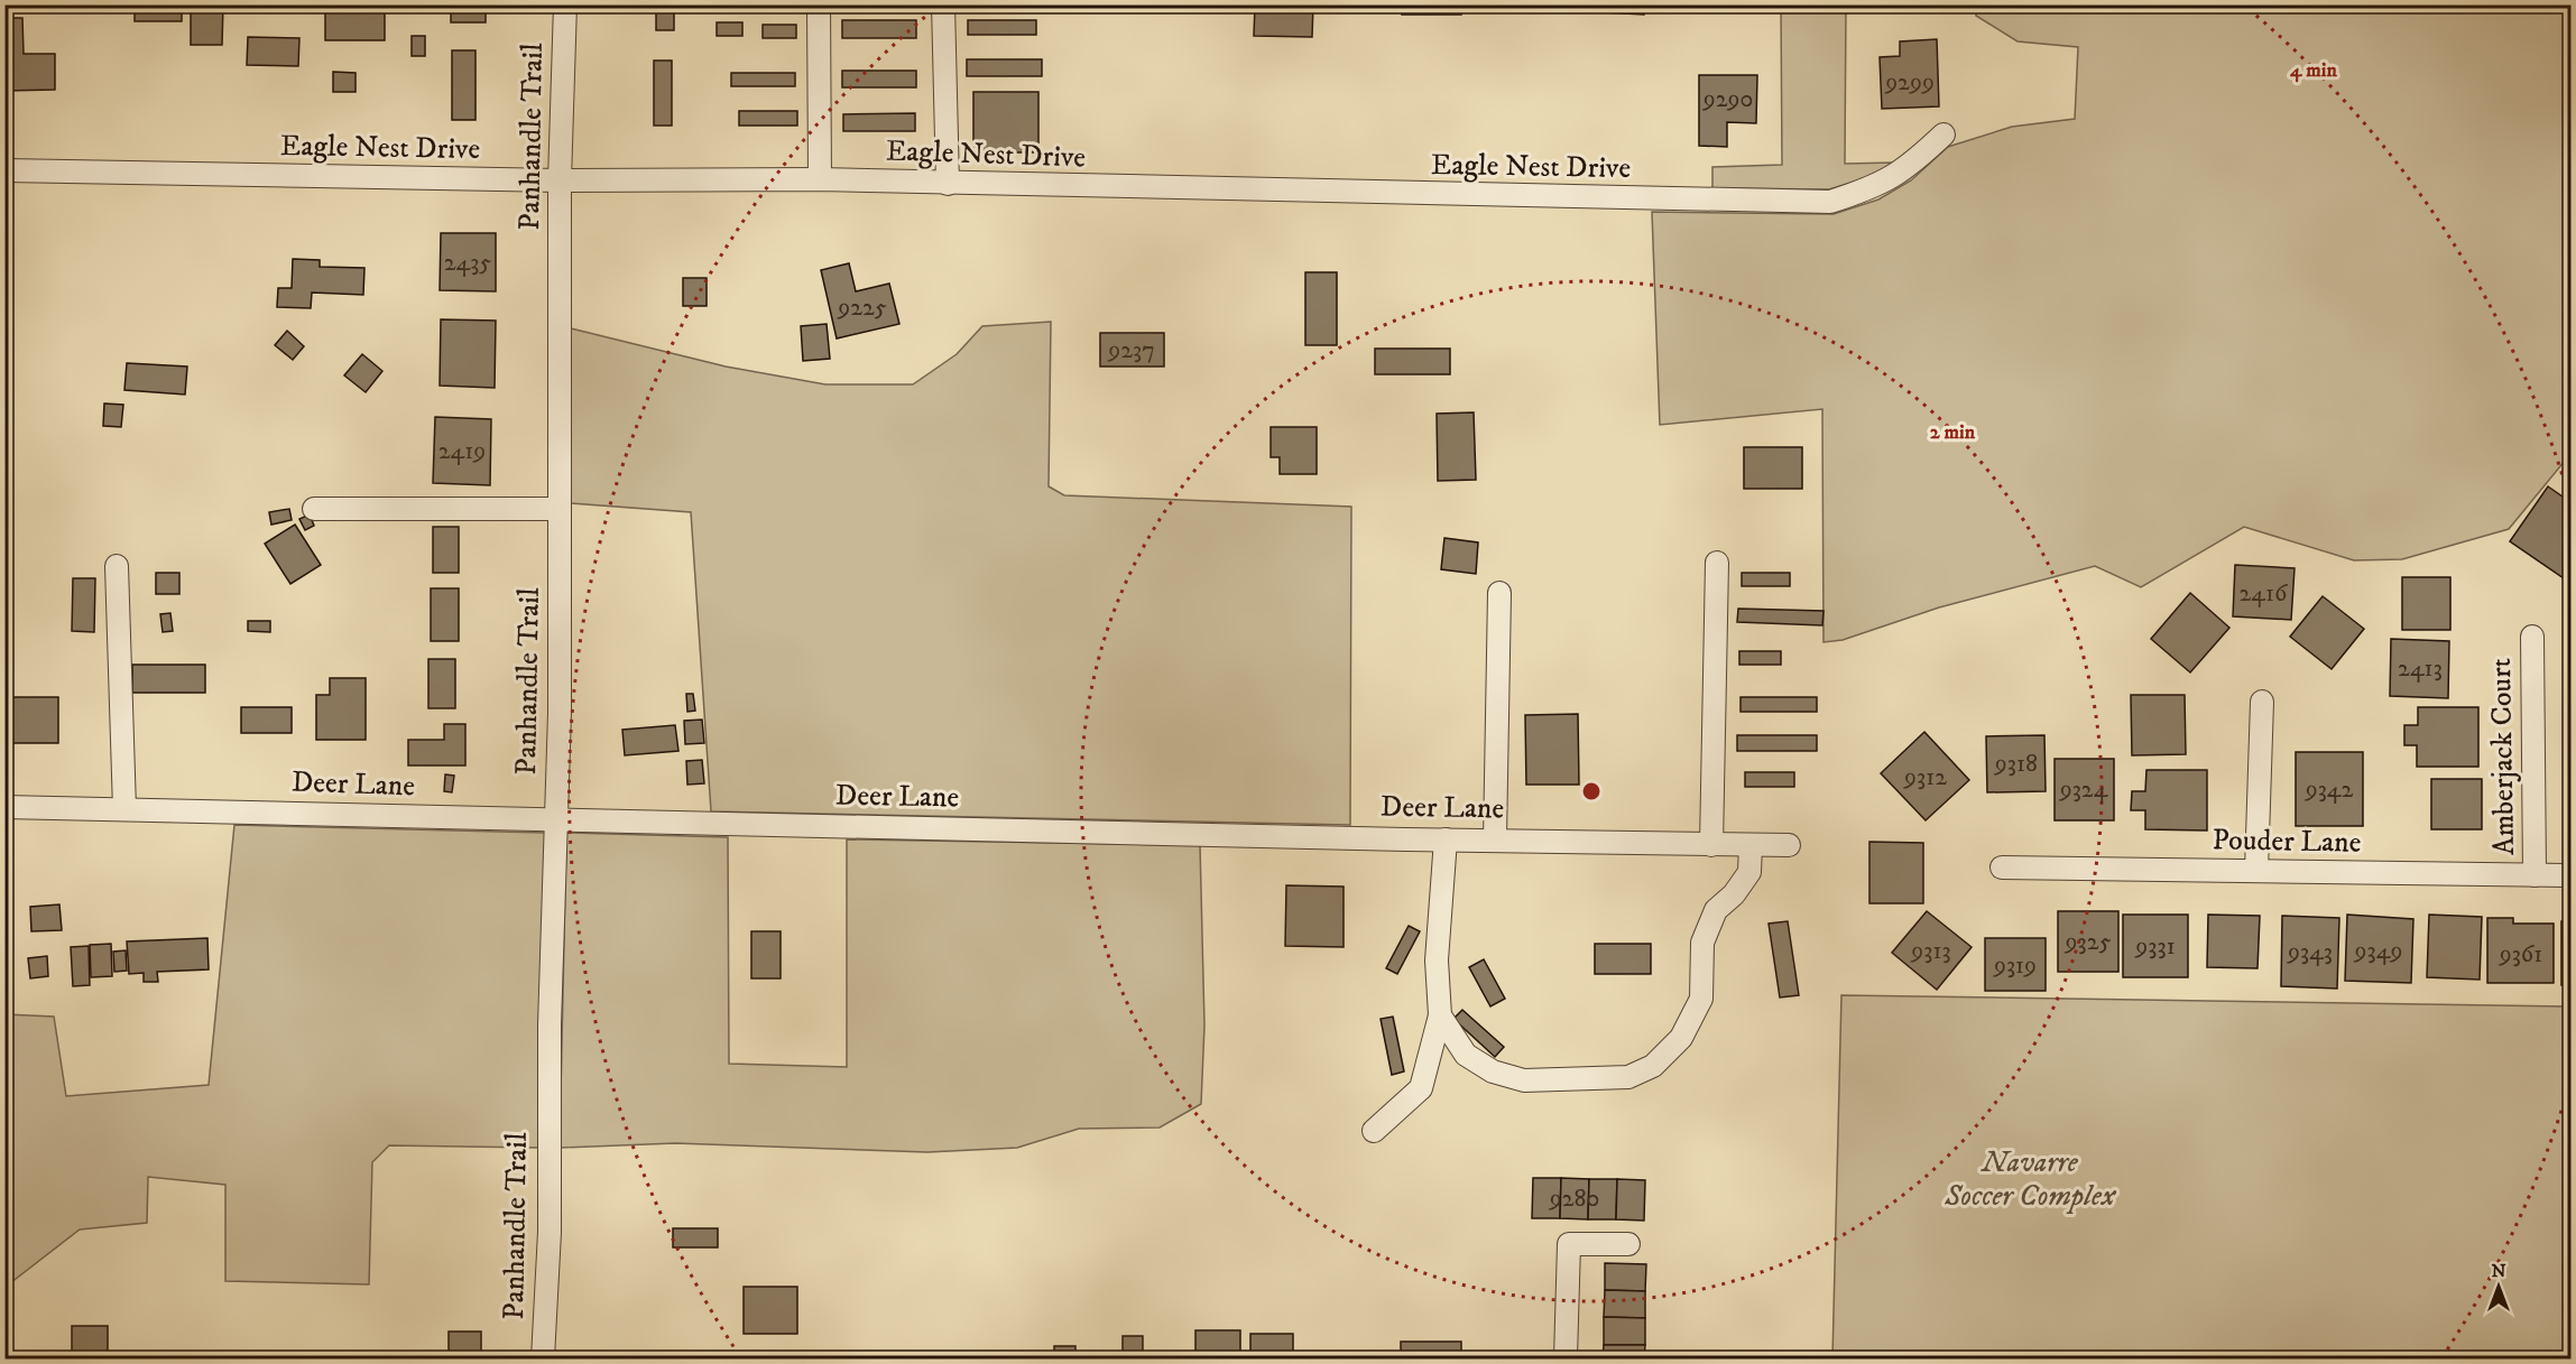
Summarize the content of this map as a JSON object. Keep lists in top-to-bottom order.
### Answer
{
  "streets": {
    "street": [
      "Panhandle Trail",
      "Eagle Nest Drive",
      "Amberjack Court",
      "Deer Lane",
      "Pouder Lane"
    ]
  },
  "crossings": [
    ["Panhandle Trail", "Eagle Nest Drive"],
    ["Panhandle Trail", "Deer Lane"],
    ["Amberjack Court", "Pouder Lane"]
  ],
  "parks": ["Navarre Soccer Complex"],
  "house_numbers": [
    "9299",
    "9290",
    "2435",
    "9225",
    "9237",
    "2419",
    "2416",
    "2413",
    "9318",
    "9312",
    "9324",
    "9342",
    "9325",
    "9331",
    "9313",
    "9349",
    "9343",
    "9361",
    "9319",
    "9280"
  ],
  "north": "top",
  "rings": ["4 min", "2 min"]
}
